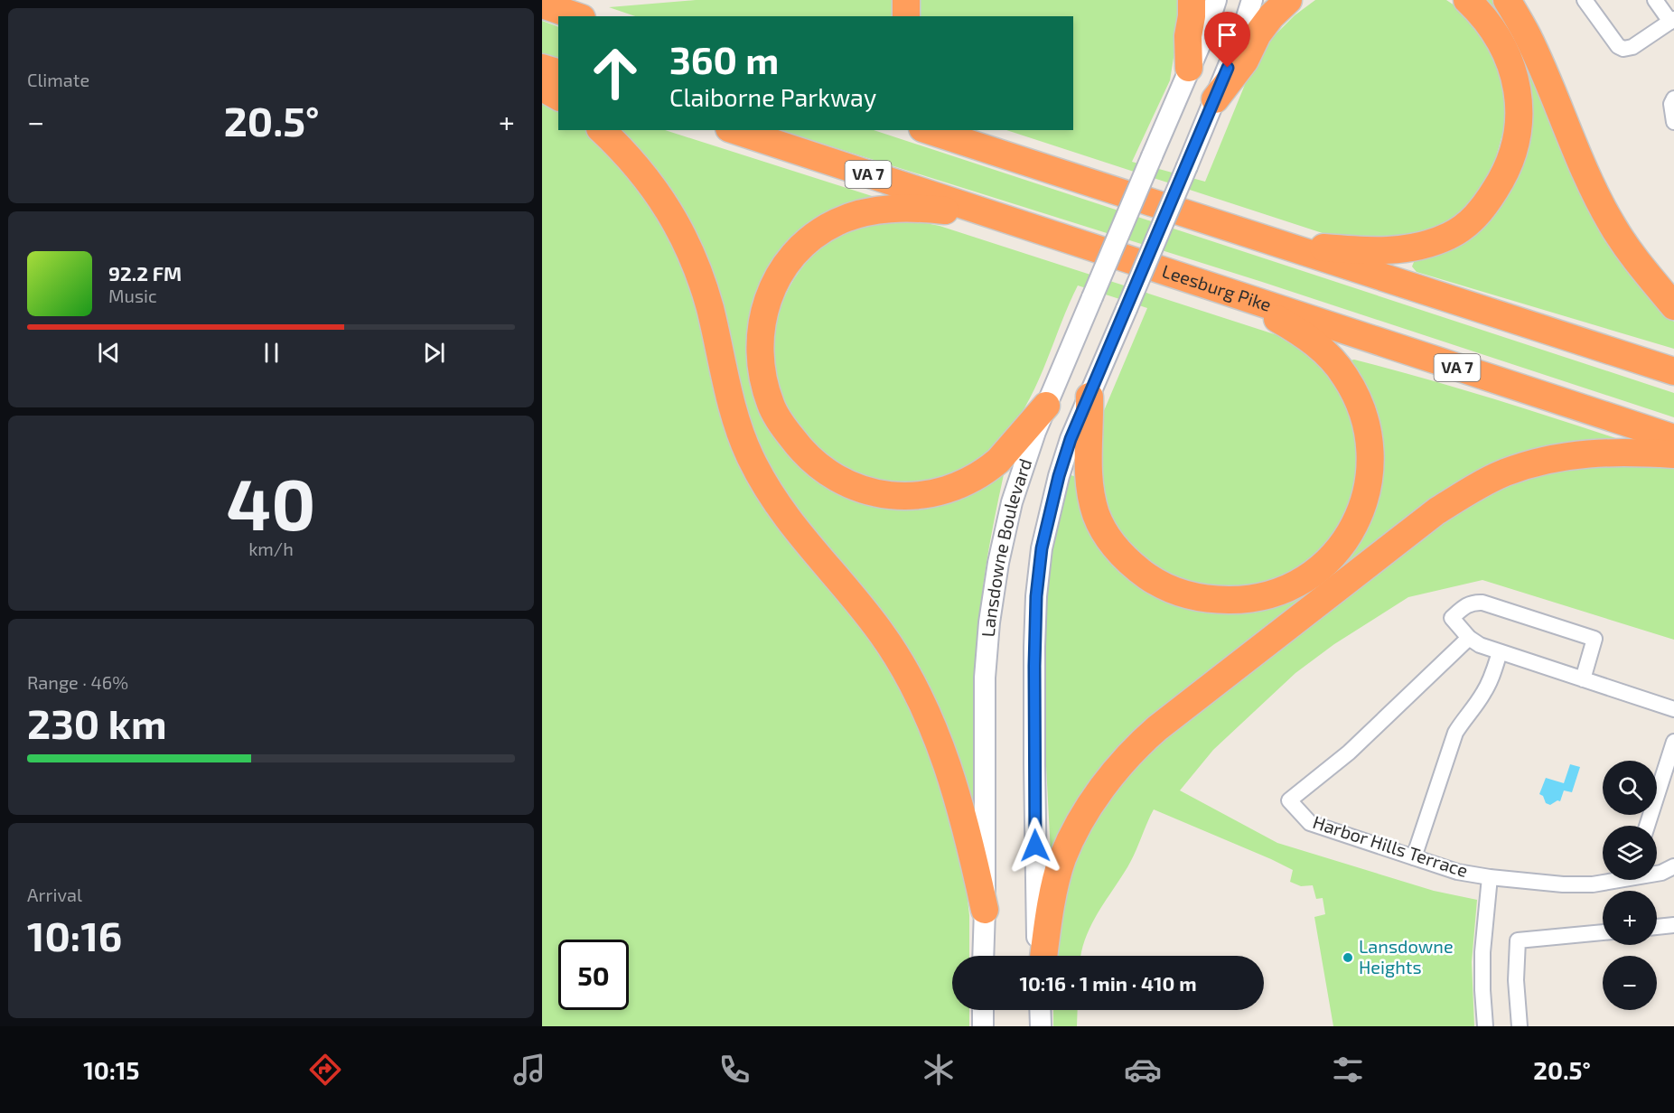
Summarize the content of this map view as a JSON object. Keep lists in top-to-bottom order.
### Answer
{
  "streets": {
    "highway": ["VA 7", "Leesburg Pike"],
    "main road": ["Lansdowne Boulevard"],
    "street": ["Harbor Hills Terrace"]
  },
  "places": ["Lansdowne Heights"],
  "page": {
    "tile": [
      "Climate",
      ["40", "km/h"],
      ["Range · 46%", "230 km"],
      ["Arrival", "10:16"]
    ],
    "turn": ["360 m", "Claiborne Parkway"],
    "heat": ["−", "20.5°", "+"],
    "song": ["92.2 FM", "Music"],
    "map_buttons": ["+", "−"],
    "limit": "50",
    "trip": "10:16 · 1 min · 410 m",
    "tabs": ["10:15", "20.5°"]
  }
}
